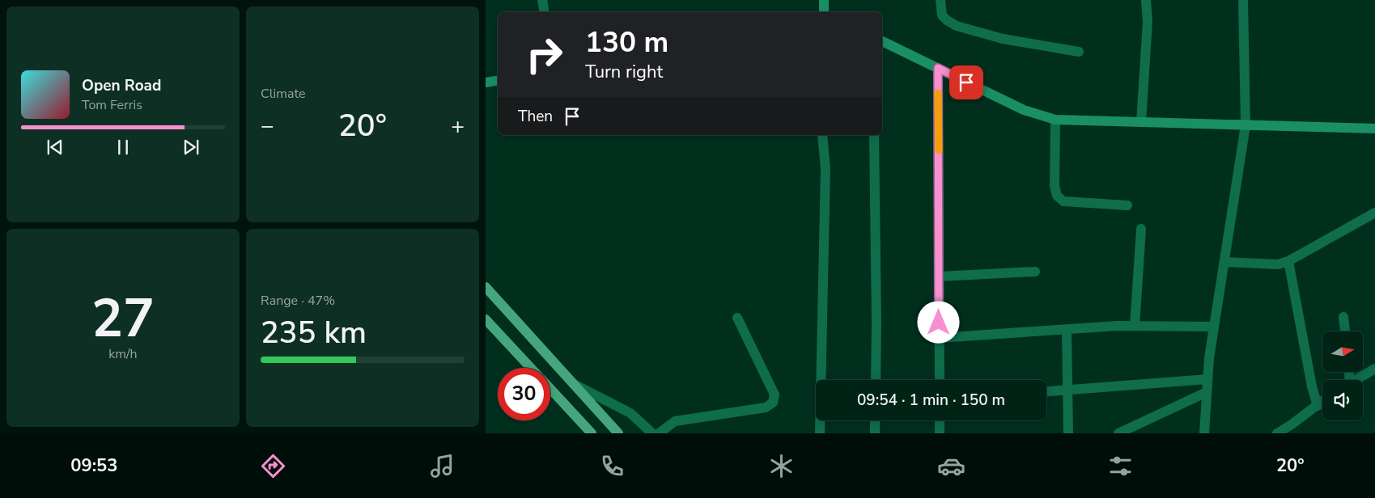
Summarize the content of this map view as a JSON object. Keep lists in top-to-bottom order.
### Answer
{
  "north": "right",
  "page": {
    "tile": [
      "Climate",
      ["27", "km/h"],
      ["Range · 47%", "235 km"]
    ],
    "turn": ["130 m", "Turn right"],
    "song": ["Open Road", "Tom Ferris"],
    "then": "Then",
    "heat": ["−", "20°", "+"],
    "limit": "30",
    "trip": "09:54 · 1 min · 150 m",
    "tabs": ["09:53", "20°"]
  }
}
